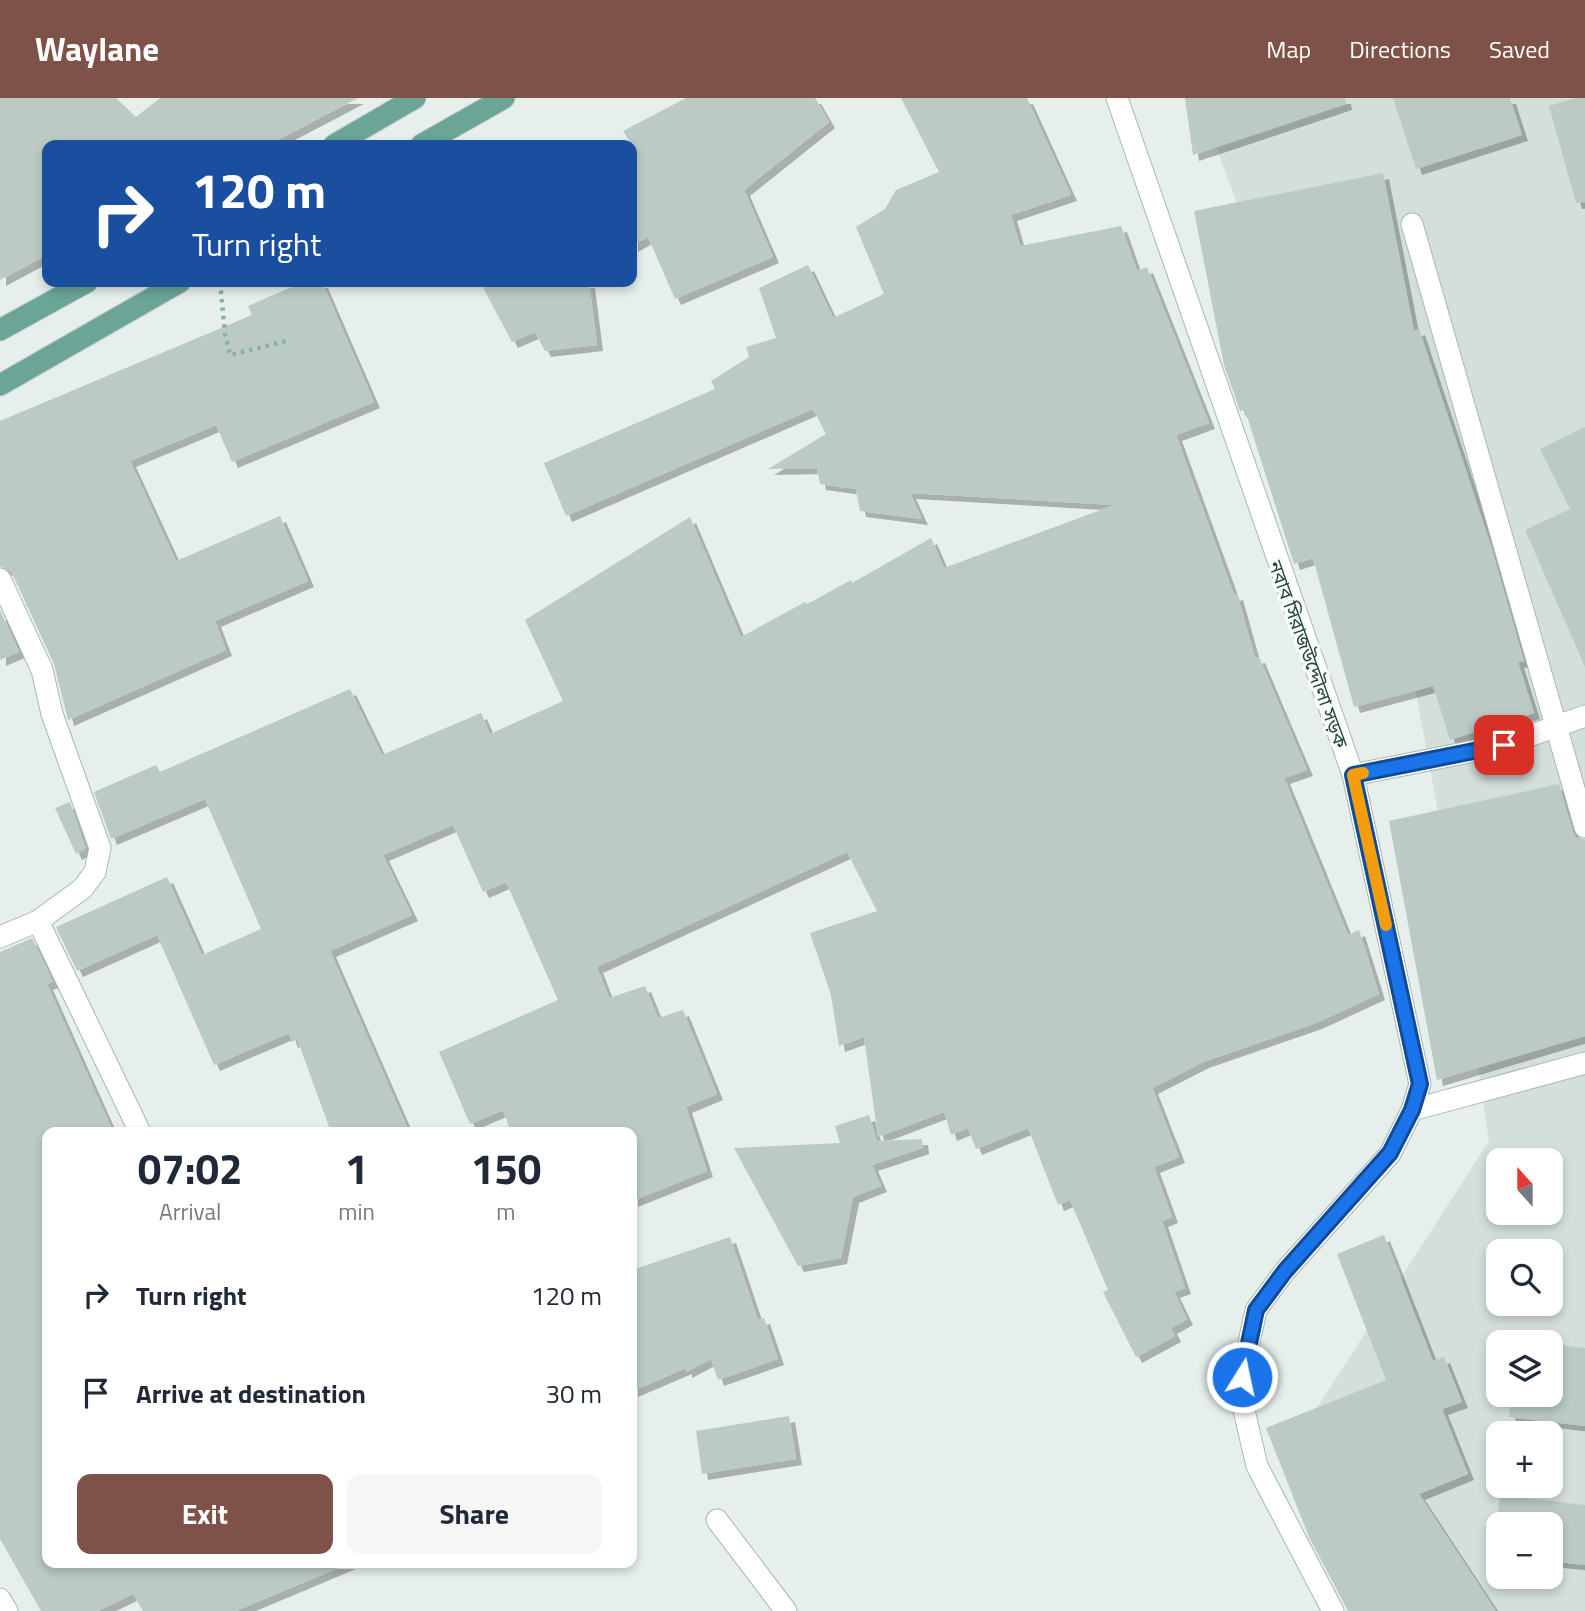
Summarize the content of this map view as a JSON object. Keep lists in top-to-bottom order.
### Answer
{
  "streets": {
    "street": ["নবাব সিরাজউদ্দৌলা সড়ক"]
  },
  "north": "top",
  "page": {
    "header": "Waylane",
    "nav": ["Map", "Directions", "Saved"],
    "turn": ["120 m", "Turn right"],
    "eta": [
      "07:02",
      "Arrival",
      "1",
      "min",
      "150",
      "m"
    ],
    "map_buttons": ["+", "−"],
    "list": [
      {
        "name": "Turn right",
        "value": "120 m"
      },
      {
        "name": "Arrive at destination",
        "value": "30 m"
      }
    ],
    "buttons": ["Exit", "Share"]
  }
}
